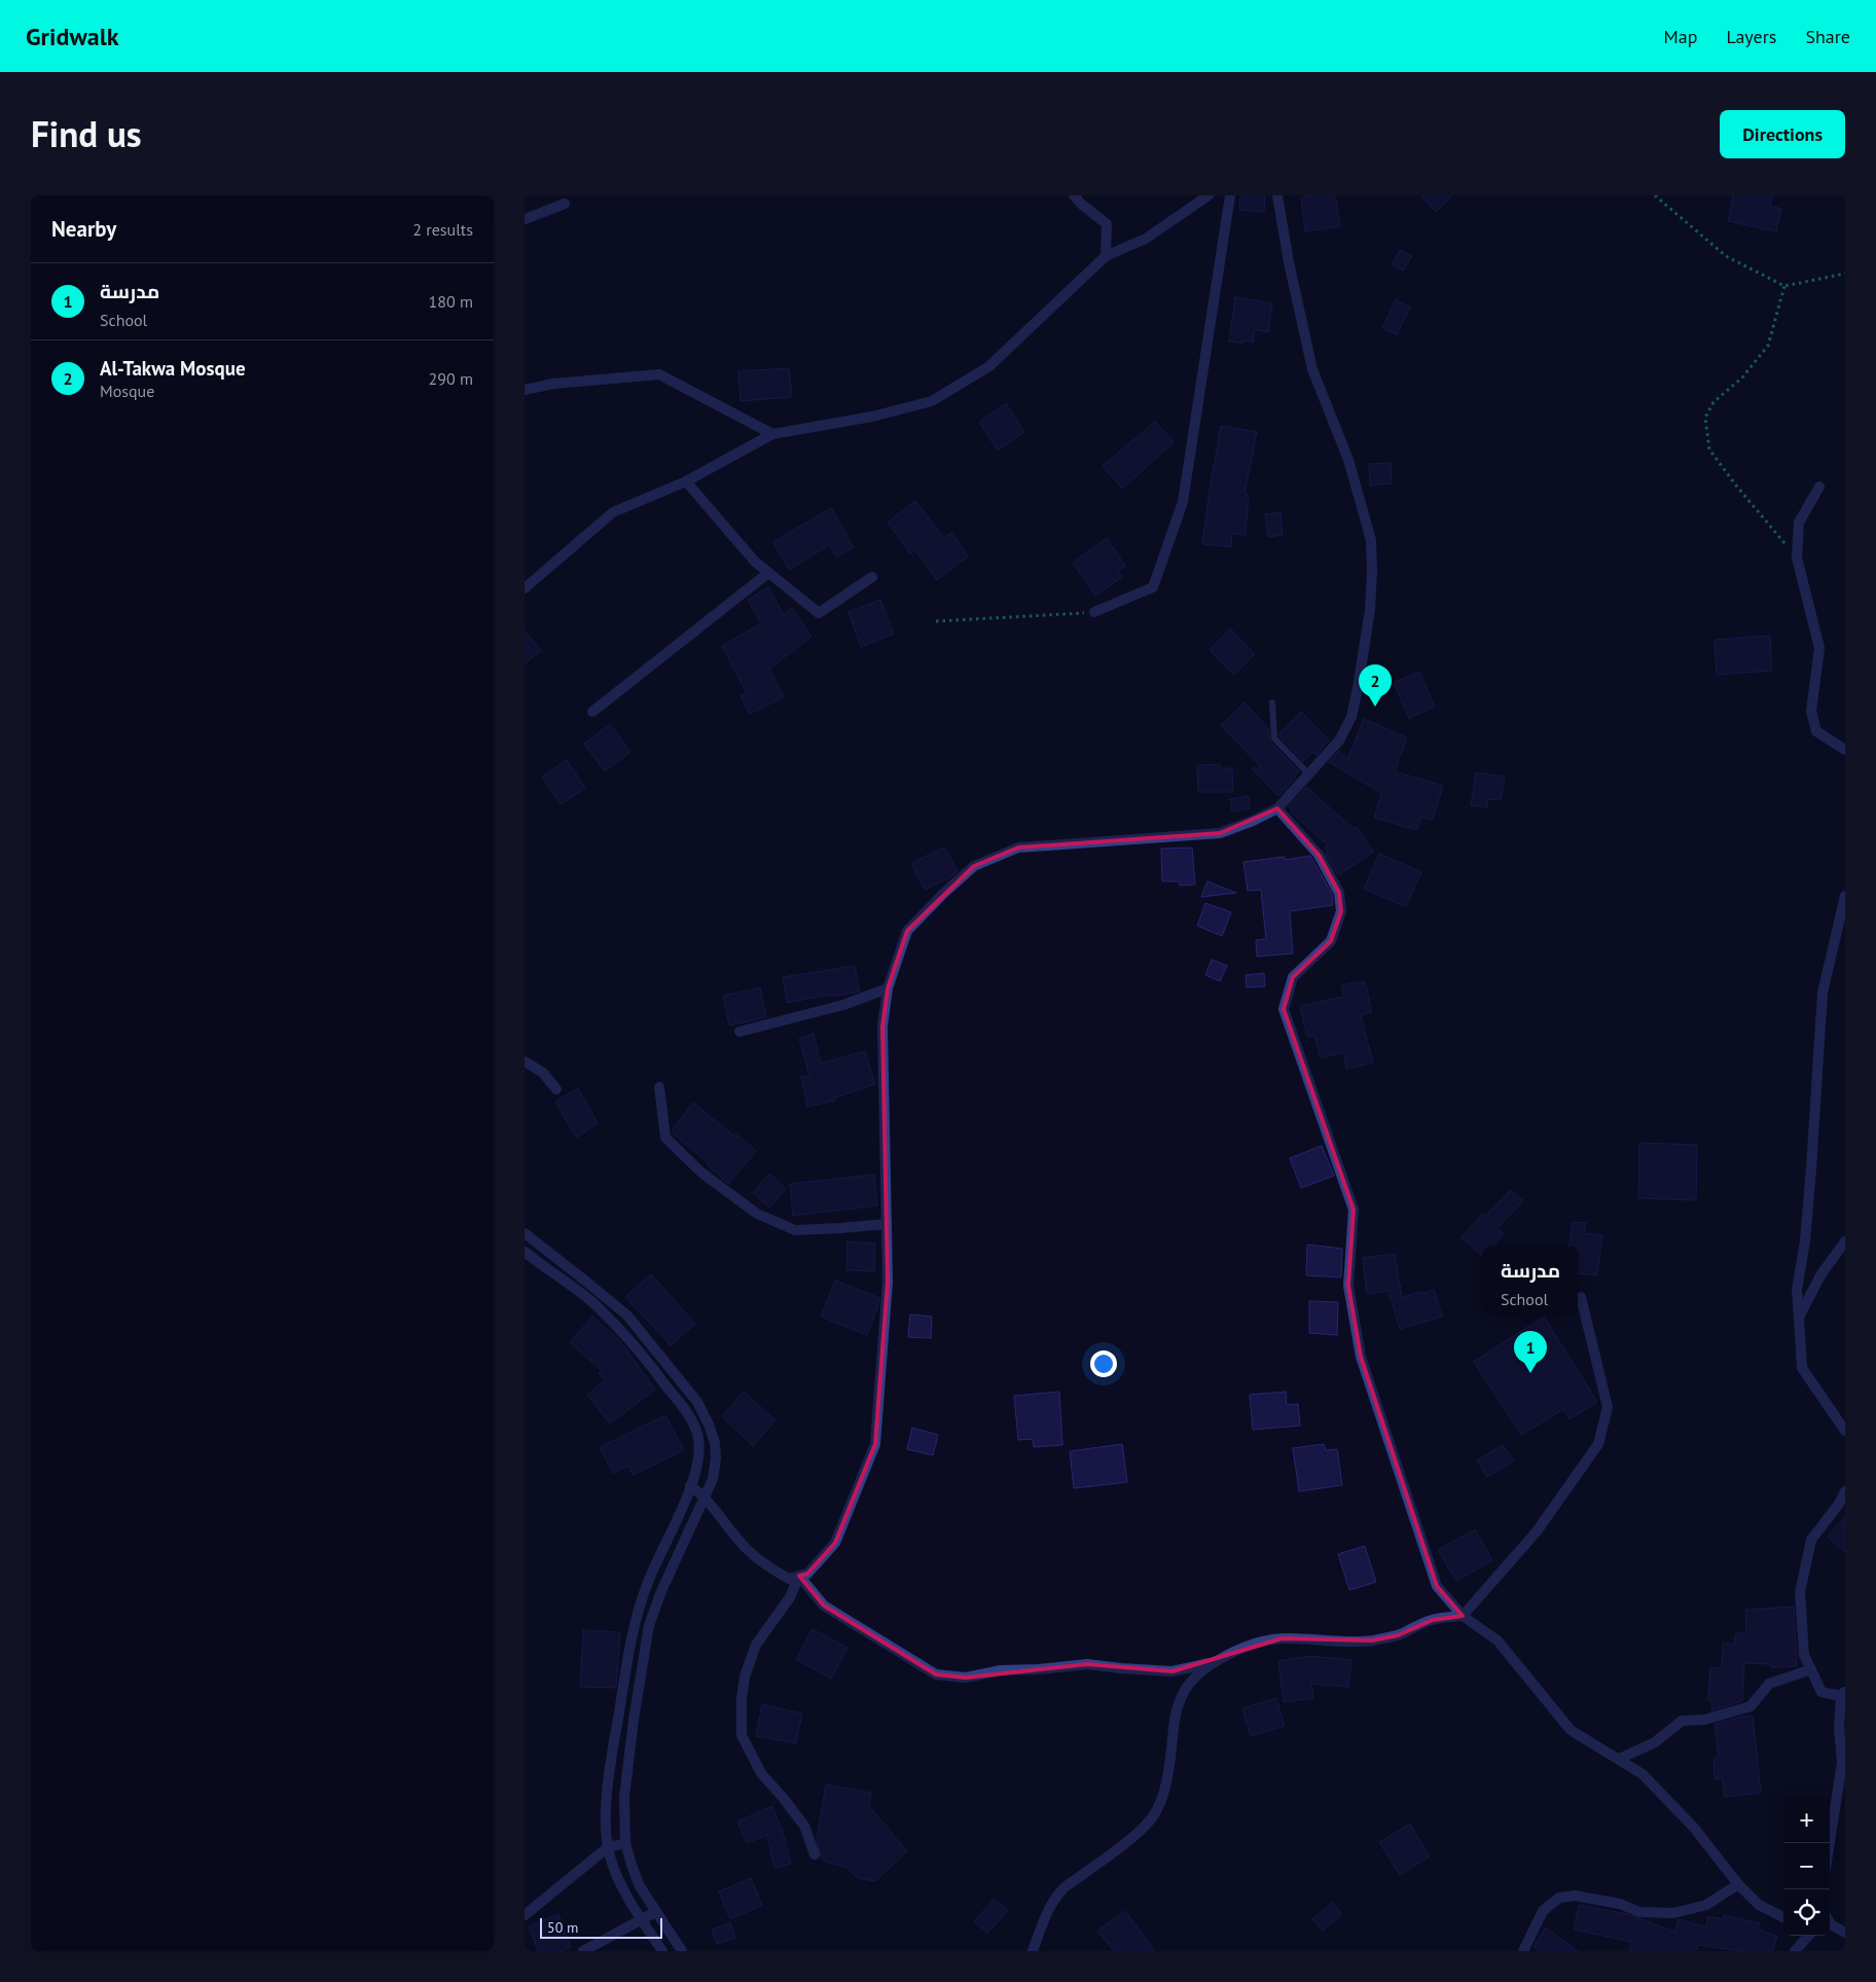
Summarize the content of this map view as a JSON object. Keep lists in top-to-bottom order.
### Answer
{
  "scale_bar": "50 m",
  "page": {
    "header": "Gridwalk",
    "nav": ["Map", "Layers", "Share"],
    "title": "Find us",
    "buttons": "Directions",
    "heading": ["Nearby", "2 results"],
    "list": [
      {
        "mark": "1",
        "name": "مدرسة",
        "note": "School",
        "value": "180 m"
      },
      {
        "mark": "2",
        "name": "Al-Takwa Mosque",
        "note": "Mosque",
        "value": "290 m"
      }
    ],
    "pins": ["2", "1"],
    "popup": ["مدرسة", "School"],
    "map_buttons": ["+", "−"],
    "scale": "50 m"
  }
}
